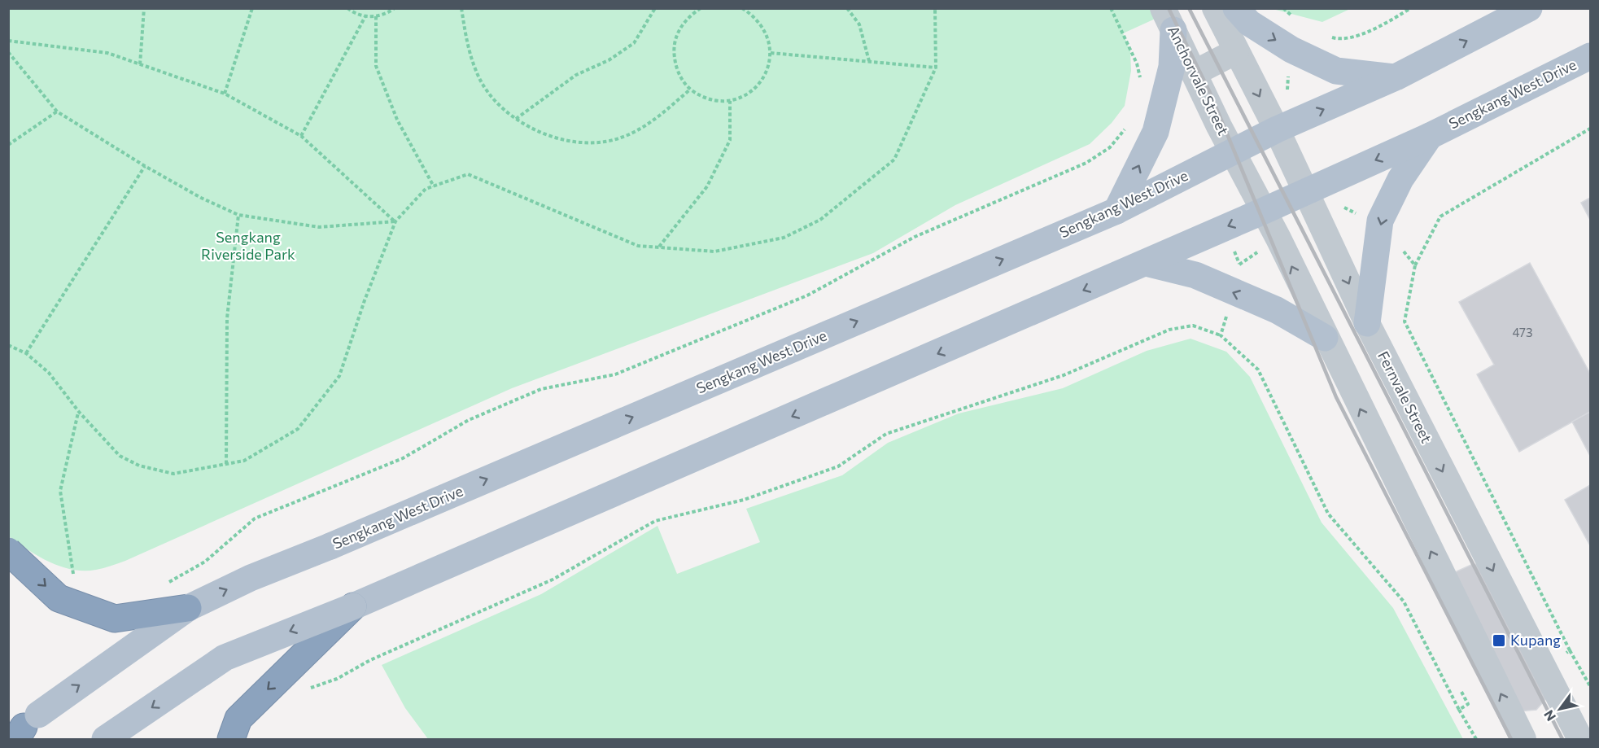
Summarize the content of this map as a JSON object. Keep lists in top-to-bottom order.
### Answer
{
  "streets": {
    "main road": ["Sengkang West Drive"],
    "street": ["Anchorvale Street", "Fernvale Street"]
  },
  "crossings": [
    ["Anchorvale Street", "Sengkang West Drive"],
    ["Sengkang West Drive", "Fernvale Street"]
  ],
  "parks": ["Sengkang Riverside Park"],
  "places": {
    "transit": ["Kupang"]
  },
  "house_numbers": ["473"],
  "north": "bottom left"
}
